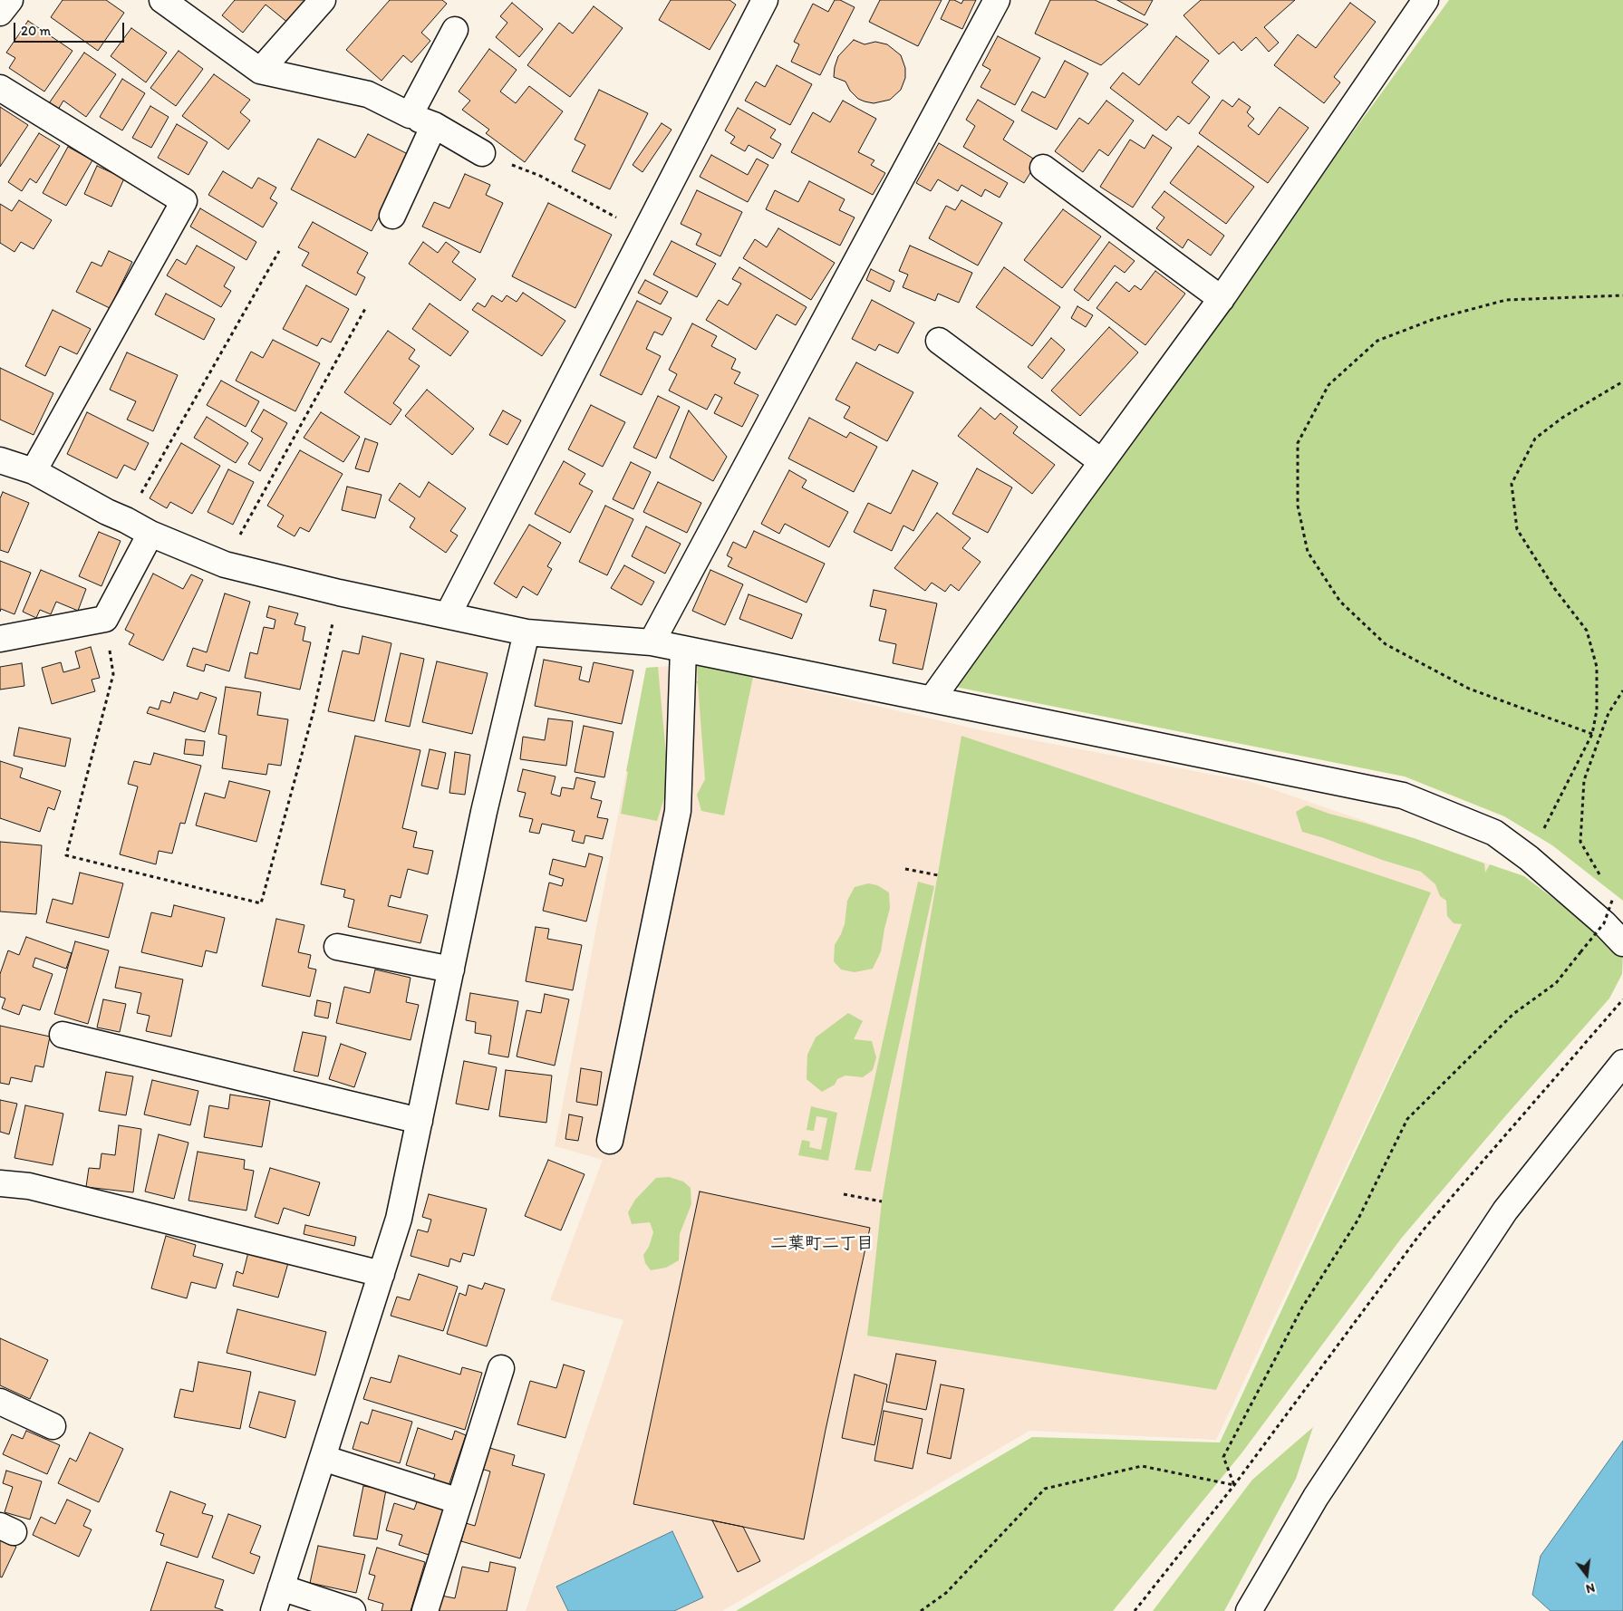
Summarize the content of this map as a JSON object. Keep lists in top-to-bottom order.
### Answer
{
  "districts": ["二葉町二丁目"],
  "scale_bar": "20 m",
  "north": "bottom"
}
